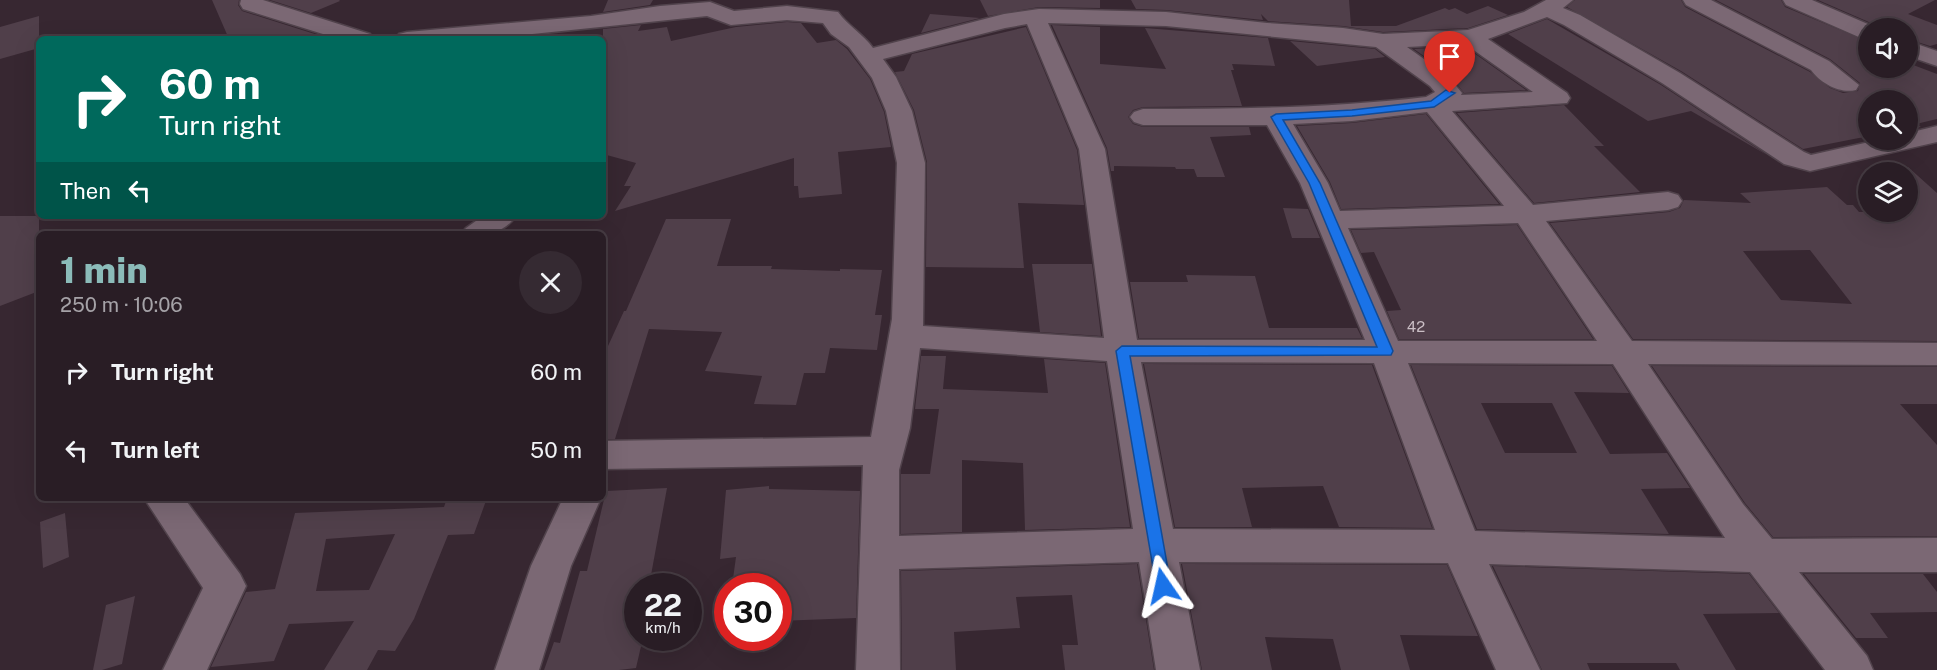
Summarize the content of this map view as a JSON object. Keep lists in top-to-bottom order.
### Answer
{
  "house_numbers": ["42"],
  "page": {
    "turn": ["60 m", "Turn right"],
    "then": "Then",
    "heading": ["1 min", "250 m · 10:06"],
    "list": [
      {
        "name": "Turn right",
        "value": "60 m"
      },
      {
        "name": "Turn left",
        "value": "50 m"
      }
    ],
    "speed": "22 km/h",
    "limit": "30"
  }
}
